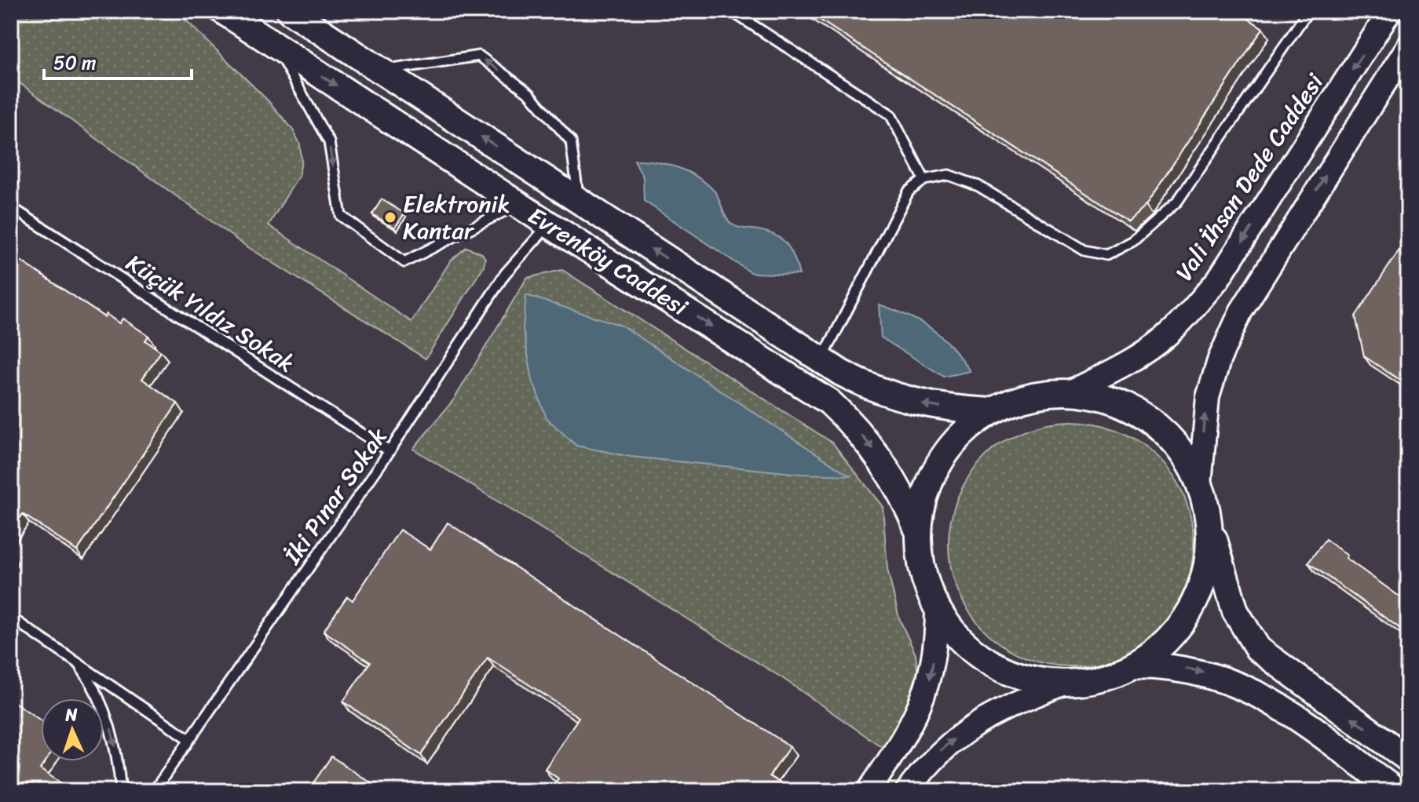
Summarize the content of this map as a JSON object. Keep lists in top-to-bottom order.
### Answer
{
  "streets": {
    "main road": ["Evrenköy Caddesi"],
    "street": ["Vali İhsan Dede Caddesi"],
    "lane": ["Küçük Yıldız Sokak", "İki Pınar Sokak"]
  },
  "crossings": [
    ["Evrenköy Caddesi", "İki Pınar Sokak"],
    ["Küçük Yıldız Sokak", "İki Pınar Sokak"]
  ],
  "places": ["Elektronik Kantar"],
  "scale_bar": "50 m",
  "north": "top"
}
